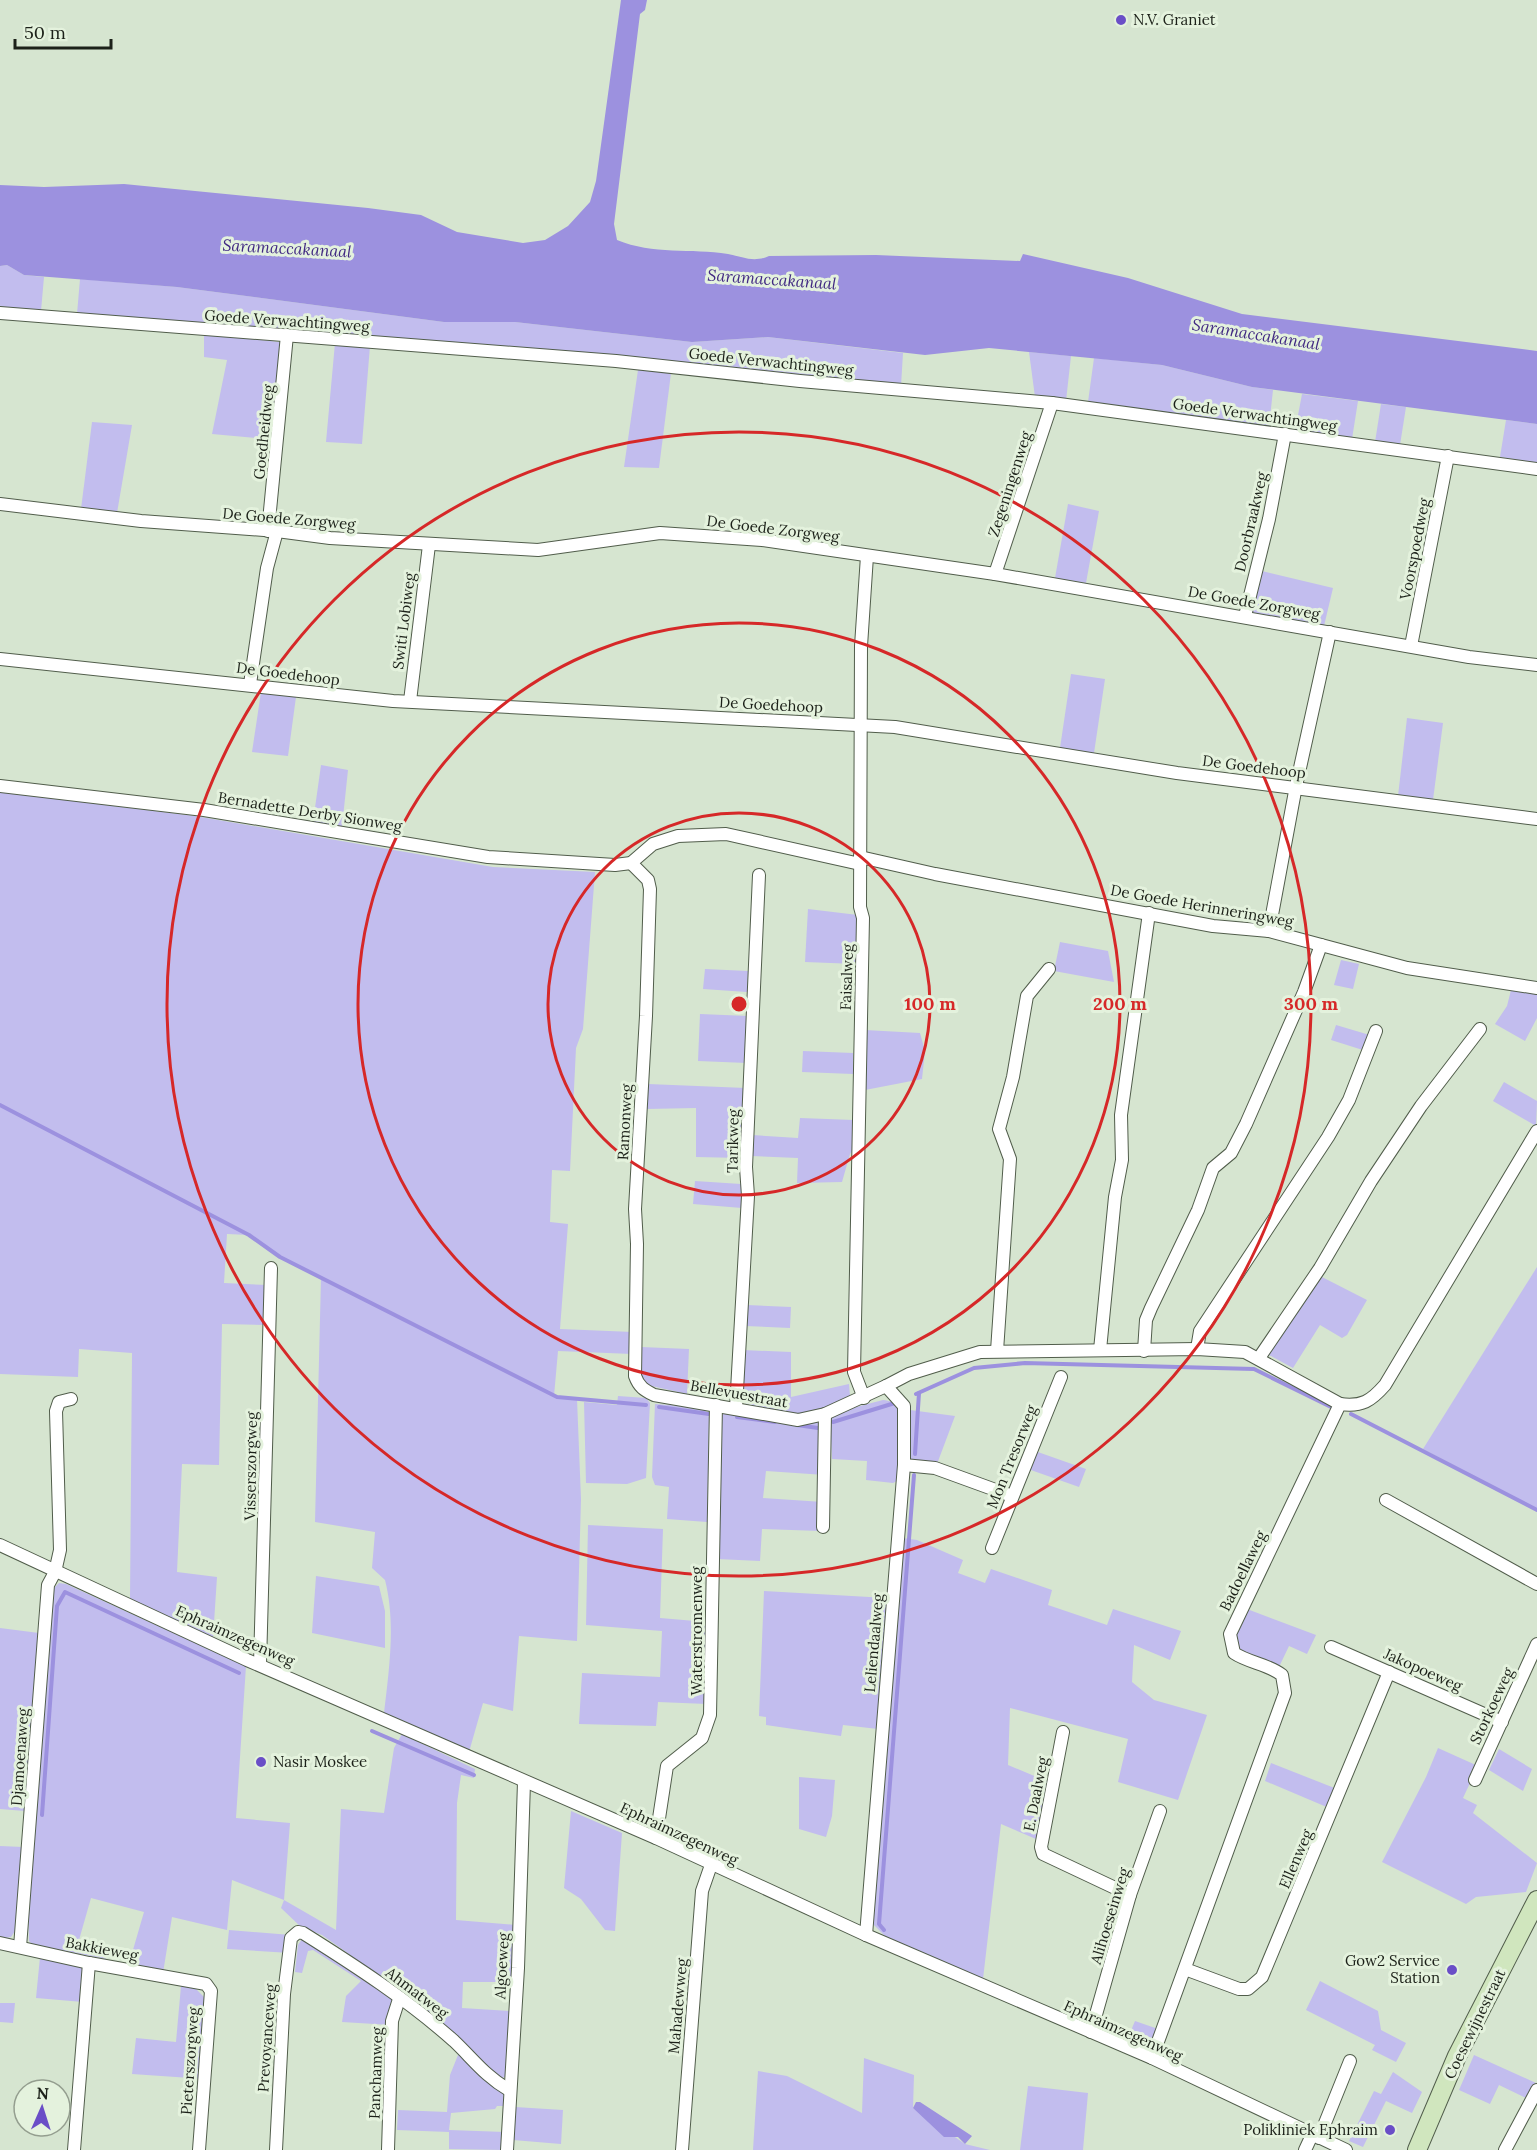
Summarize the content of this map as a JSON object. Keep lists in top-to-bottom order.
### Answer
{
  "streets": {
    "main road": ["Coesewijnestraat"],
    "street": [
      "Goede Verwachtingweg",
      "Goedheidweg",
      "Zegeningenweg",
      "De Goede Zorgweg",
      "Doorbraakweg",
      "Voorspoedweg",
      "Switi Lobiweg",
      "De Goedehoop",
      "Bernadette Derby Sionweg",
      "De Goede Herinneringweg",
      "Faisalweg",
      "Ramonweg",
      "Tarikweg",
      "Bellevuestraat",
      "Mon Tresorweg",
      "Visserszorgweg",
      "Badoellaweg",
      "Waterstromenweg",
      "Ephraimzegenweg",
      "Leliendaalweg",
      "Jakopoeweg",
      "Storkoeweg",
      "Djamoenaweg",
      "E. Daalweg",
      "Ellenweg",
      "Alihoeseinweg",
      "Bakkieweg",
      "Algoeweg",
      "Ahmatweg",
      "Mahadewweg",
      "Prevoyanceweg",
      "Pieterszorgweg",
      "Panchamweg"
    ]
  },
  "crossings": [
    ["Goede Verwachtingweg", "Goedheidweg"],
    ["Goede Verwachtingweg", "Zegeningenweg"],
    ["Goede Verwachtingweg", "Doorbraakweg"],
    ["Goede Verwachtingweg", "Voorspoedweg"],
    ["Goedheidweg", "De Goede Zorgweg"],
    ["Goedheidweg", "De Goedehoop"],
    ["Zegeningenweg", "De Goede Zorgweg"],
    ["De Goede Zorgweg", "Doorbraakweg"],
    ["De Goede Zorgweg", "Voorspoedweg"],
    ["De Goede Zorgweg", "Switi Lobiweg"],
    ["De Goede Zorgweg", "Faisalweg"],
    ["Switi Lobiweg", "De Goedehoop"],
    ["De Goedehoop", "Faisalweg"],
    ["Bernadette Derby Sionweg", "De Goede Herinneringweg"],
    ["Bernadette Derby Sionweg", "Ramonweg"],
    ["De Goede Herinneringweg", "Faisalweg"],
    ["De Goede Herinneringweg", "Ramonweg"],
    ["Faisalweg", "Bellevuestraat"],
    ["Ramonweg", "Bellevuestraat"],
    ["Tarikweg", "Bellevuestraat"],
    ["Bellevuestraat", "Waterstromenweg"],
    ["Visserszorgweg", "Ephraimzegenweg"],
    ["Badoellaweg", "Ephraimzegenweg"],
    ["Badoellaweg", "Ellenweg"],
    ["Waterstromenweg", "Ephraimzegenweg"],
    ["Ephraimzegenweg", "Leliendaalweg"],
    ["Ephraimzegenweg", "Djamoenaweg"],
    ["Ephraimzegenweg", "Alihoeseinweg"],
    ["Ephraimzegenweg", "Algoeweg"],
    ["Ephraimzegenweg", "Mahadewweg"],
    ["Jakopoeweg", "Storkoeweg"],
    ["Jakopoeweg", "Ellenweg"],
    ["Djamoenaweg", "Bakkieweg"],
    ["E. Daalweg", "Alihoeseinweg"],
    ["Bakkieweg", "Pieterszorgweg"],
    ["Algoeweg", "Ahmatweg"],
    ["Ahmatweg", "Prevoyanceweg"],
    ["Ahmatweg", "Panchamweg"]
  ],
  "water": ["Saramaccakanaal"],
  "places": [
    "N.V. Graniet",
    "Nasir Moskee",
    "Gow2 Service Station",
    "Polikliniek Ephraim"
  ],
  "scale_bar": "50 m",
  "north": "top",
  "rings": ["100 m", "200 m", "300 m"]
}
